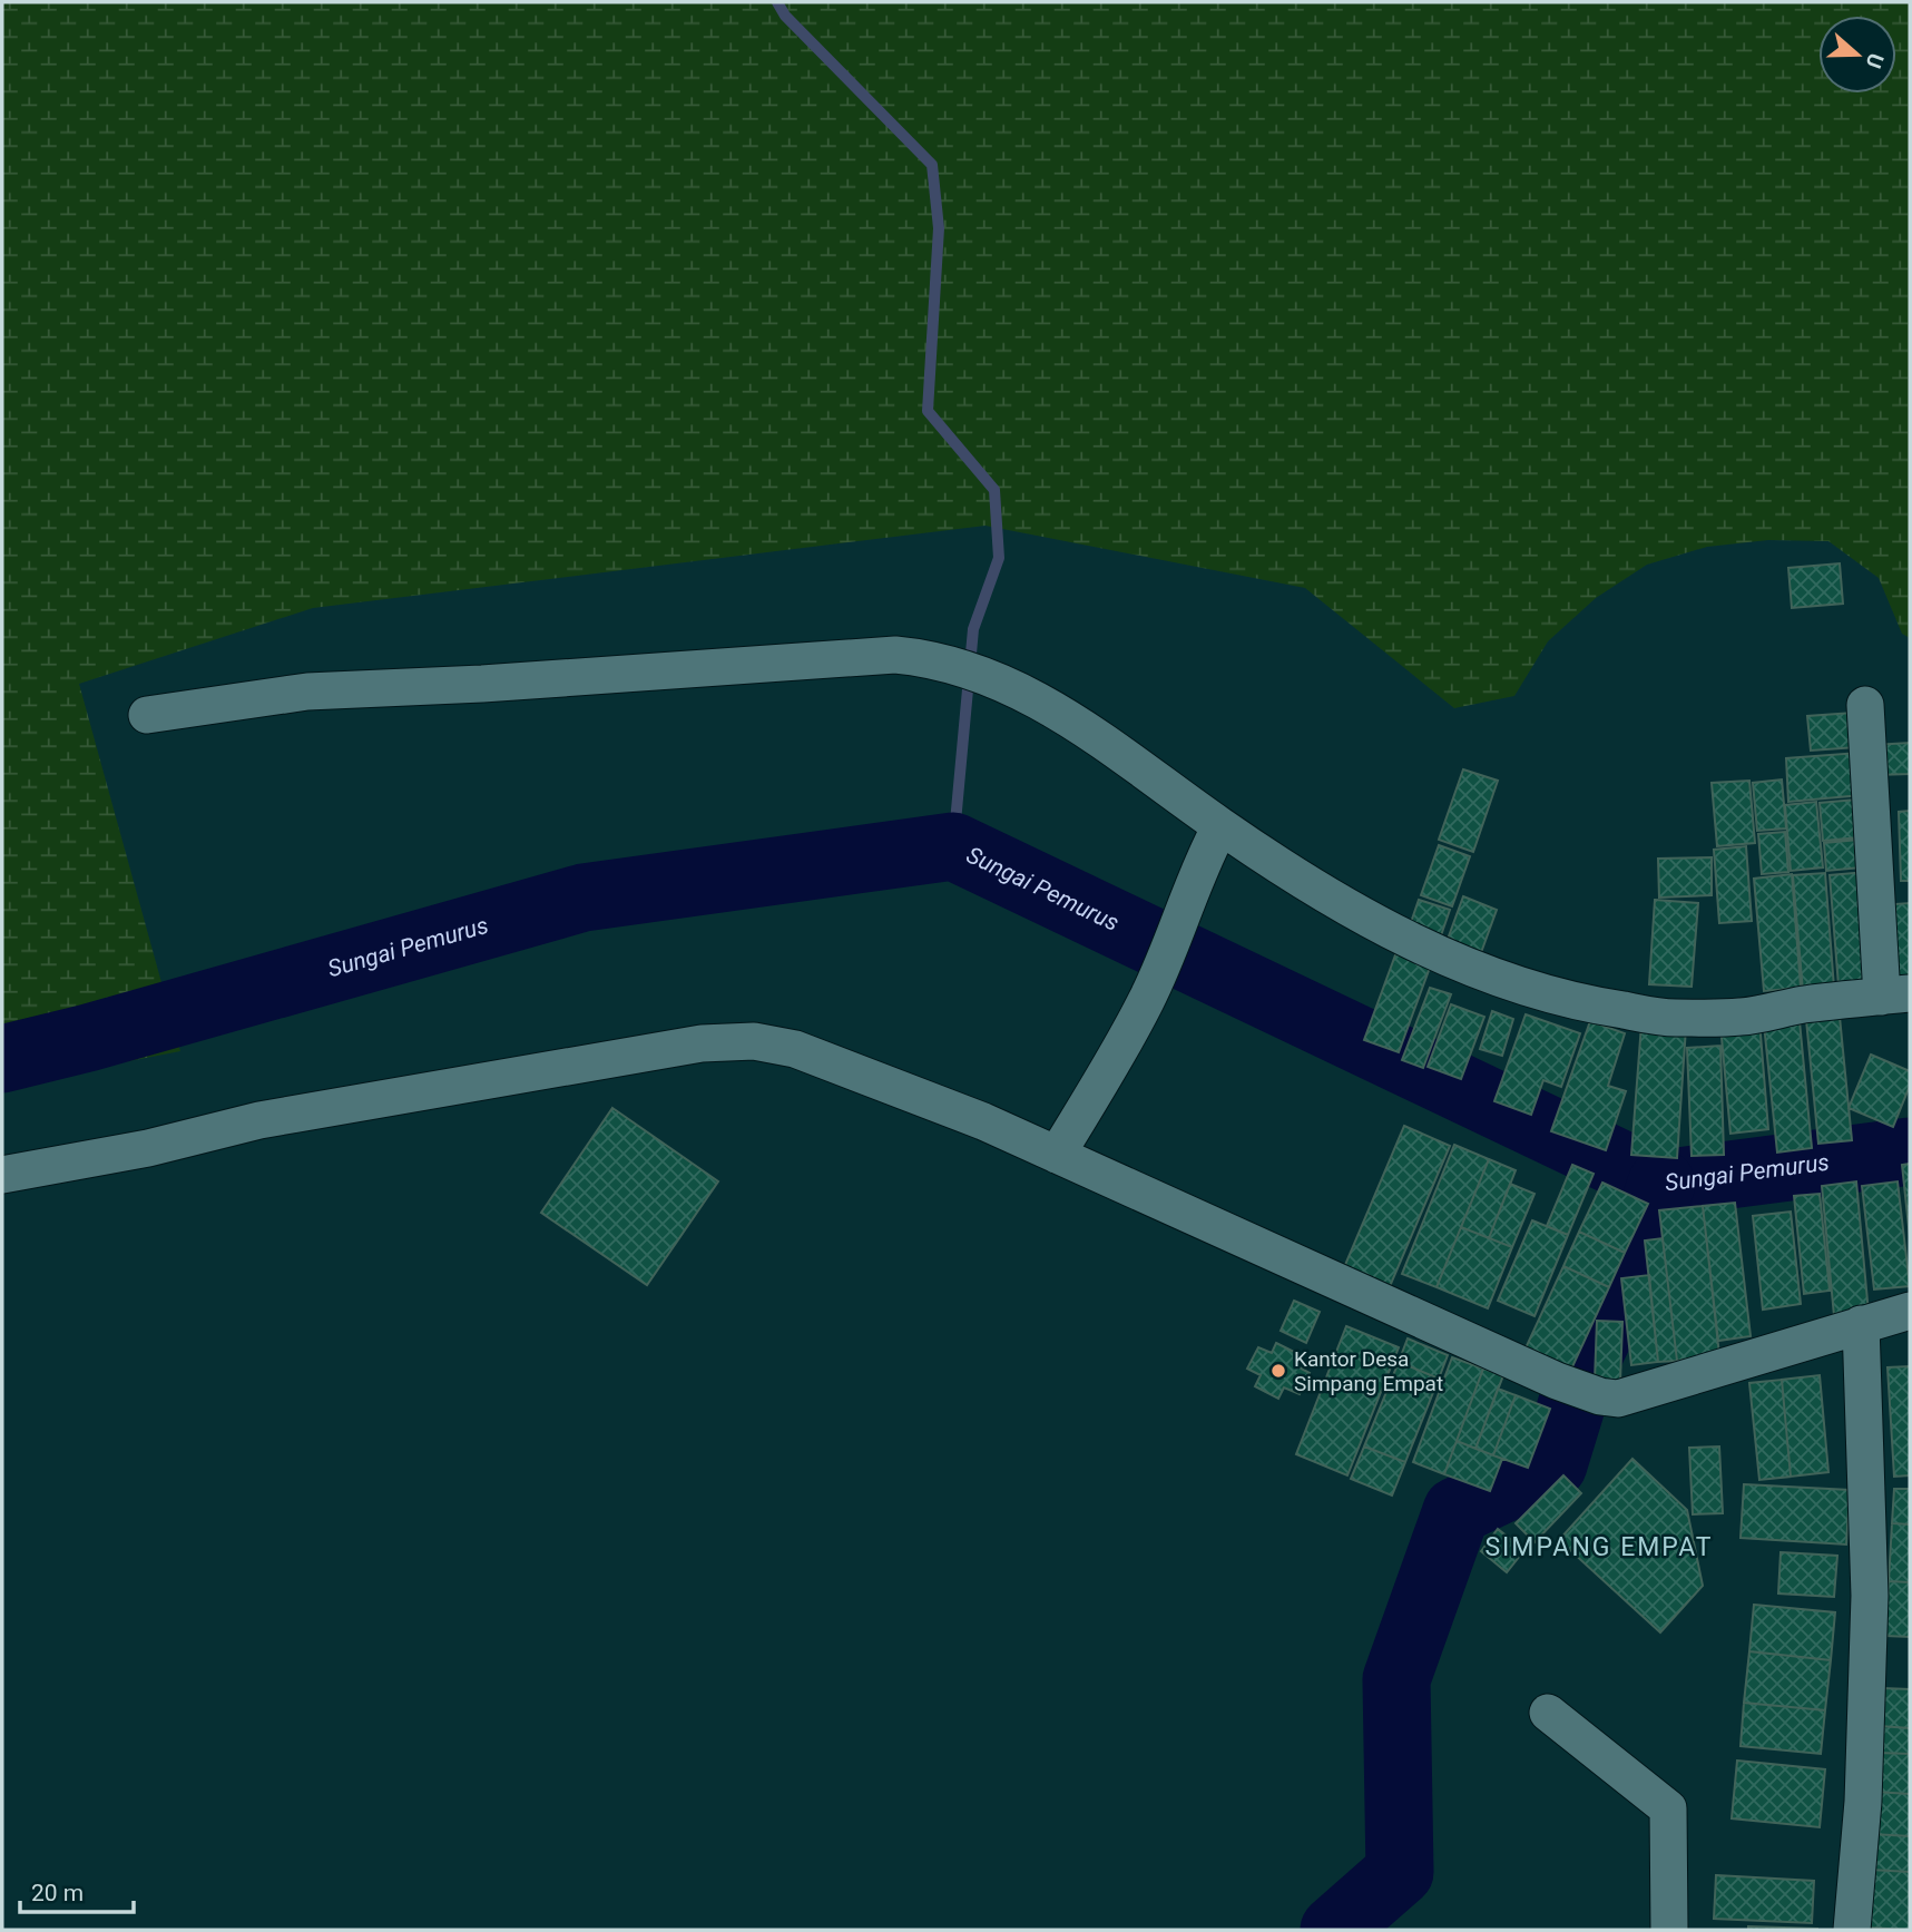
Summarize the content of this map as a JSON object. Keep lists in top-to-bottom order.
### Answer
{
  "districts": ["SIMPANG EMPAT"],
  "water": ["Sungai Pemurus"],
  "places": ["Kantor Desa Simpang Empat"],
  "scale_bar": "20 m",
  "north": "right"
}
